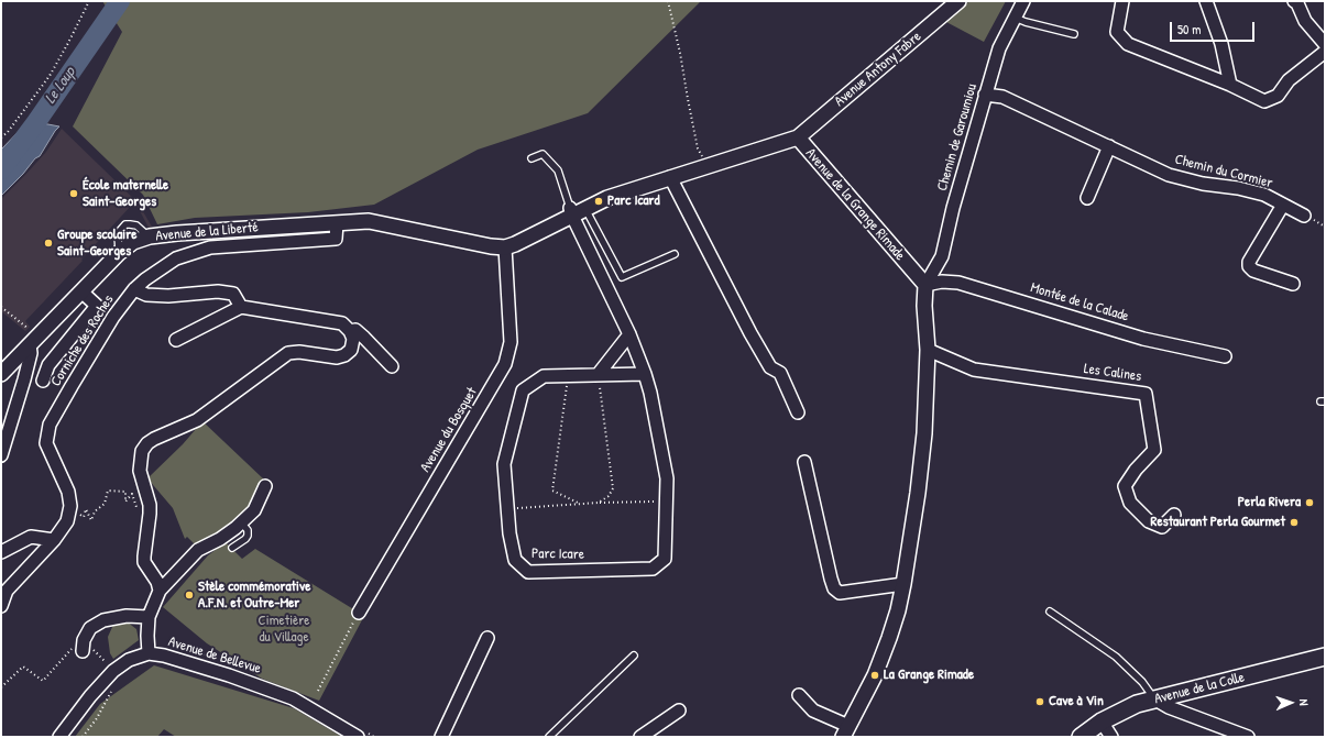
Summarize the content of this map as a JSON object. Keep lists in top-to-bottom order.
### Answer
{
  "streets": {
    "main road": ["Avenue de la Colle"],
    "street": [
      "Avenue Antony Fabre",
      "Chemin de Garoumiou",
      "Chemin du Cormier",
      "Avenue de la Grange Rimade",
      "Avenue de la Liberté",
      "Montée de la Calade",
      "Corniche des Roches",
      "Les Calines",
      "Avenue du Bosquet",
      "Parc Icare",
      "Avenue de Bellevue"
    ]
  },
  "crossings": [
    ["Avenue Antony Fabre", "Avenue de la Grange Rimade"],
    ["Chemin de Garoumiou", "Chemin du Cormier"],
    ["Chemin de Garoumiou", "Avenue de la Grange Rimade"],
    ["Chemin de Garoumiou", "Montée de la Calade"],
    ["Avenue de la Grange Rimade", "Avenue de la Liberté"],
    ["Avenue de la Grange Rimade", "Montée de la Calade"],
    ["Avenue de la Grange Rimade", "Corniche des Roches"],
    ["Avenue de la Grange Rimade", "Avenue du Bosquet"],
    ["Avenue de la Grange Rimade", "Parc Icare"],
    ["Avenue de la Liberté", "Corniche des Roches"]
  ],
  "water": ["Le Loup"],
  "parks": ["Cimetière du Village"],
  "places": [
    "École maternelle Saint-Georges",
    "Parc Icard",
    "Groupe scolaire Saint-Georges",
    "Perla Rivera",
    "Restaurant Perla Gourmet",
    "Stèle commémorative A.F.N. et Outre-Mer",
    "La Grange Rimade",
    "Cave à Vin"
  ],
  "scale_bar": "50 m",
  "north": "right"
}
